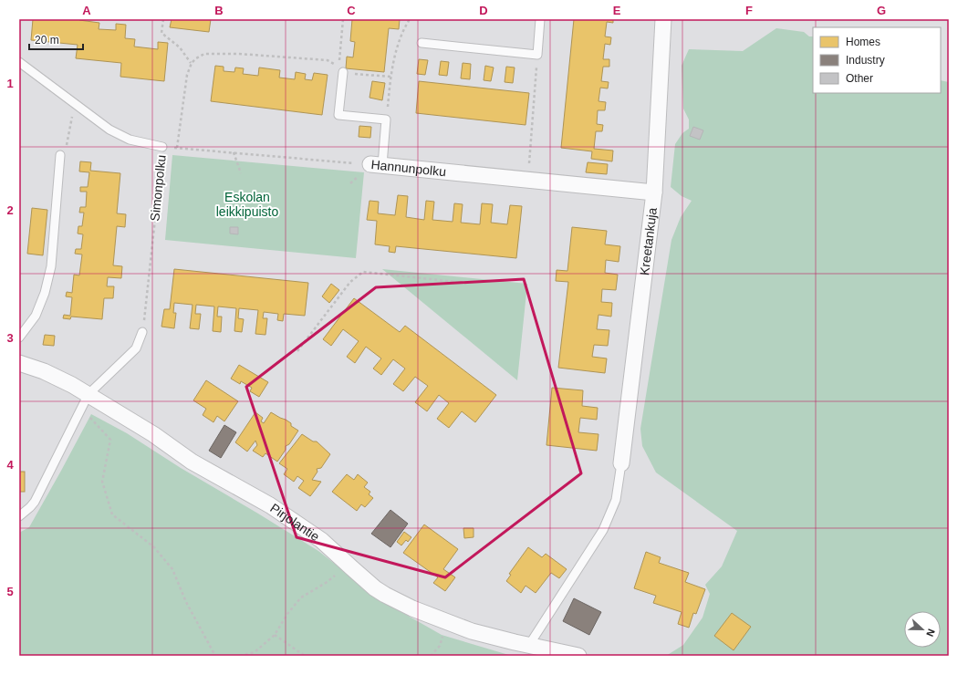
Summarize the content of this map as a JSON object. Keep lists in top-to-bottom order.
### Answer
{
  "streets": {
    "street": ["Hannunpolku", "Kreetankuja", "Pirjolantie"],
    "lane": ["Simonpolku"]
  },
  "crossings": [
    ["Hannunpolku", "Simonpolku"],
    ["Hannunpolku", "Kreetankuja"]
  ],
  "parks": ["Eskolan leikkipuisto"],
  "legend": ["Homes", "Industry", "Other"],
  "scale_bar": "20 m",
  "north": "right",
  "grid": {
    "columns": [
      "A",
      "B",
      "C",
      "D",
      "E",
      "F",
      "G"
    ],
    "rows": [
      "1",
      "2",
      "3",
      "4",
      "5"
    ]
  }
}
